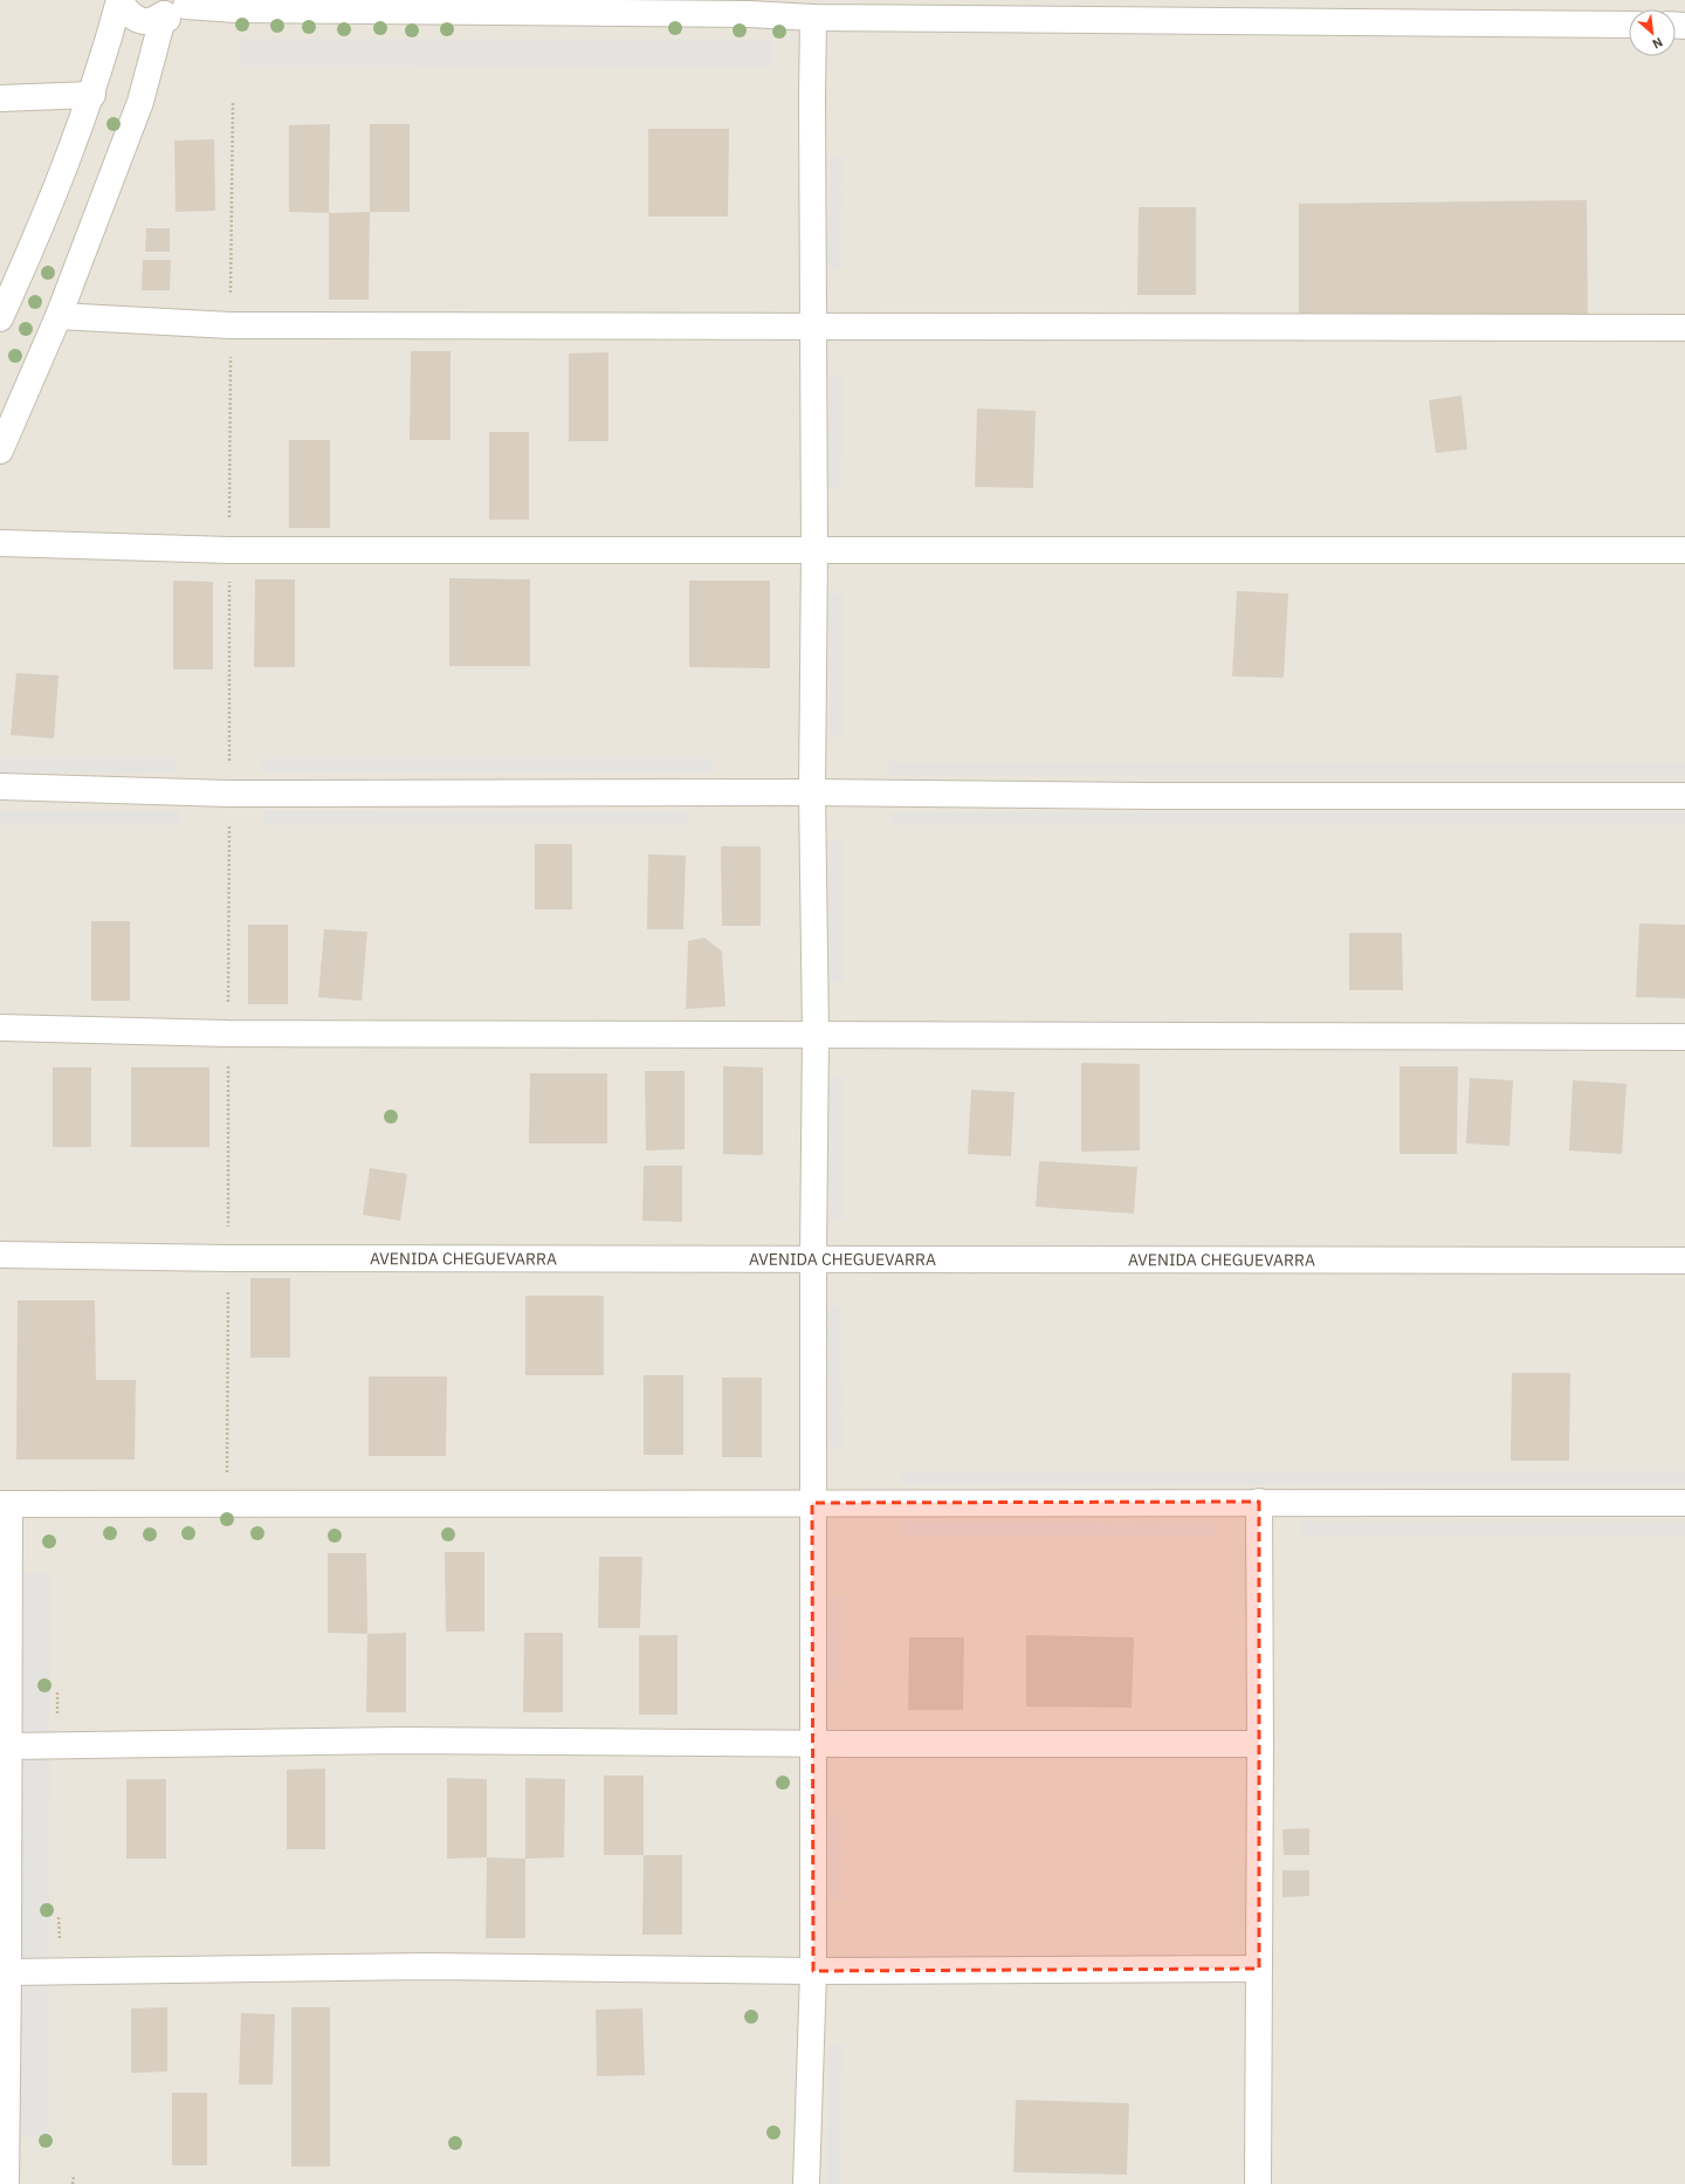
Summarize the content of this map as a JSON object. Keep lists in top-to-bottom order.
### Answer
{
  "streets": {
    "street": ["AVENIDA CHEGUEVARRA"]
  },
  "north": "bottom right"
}
